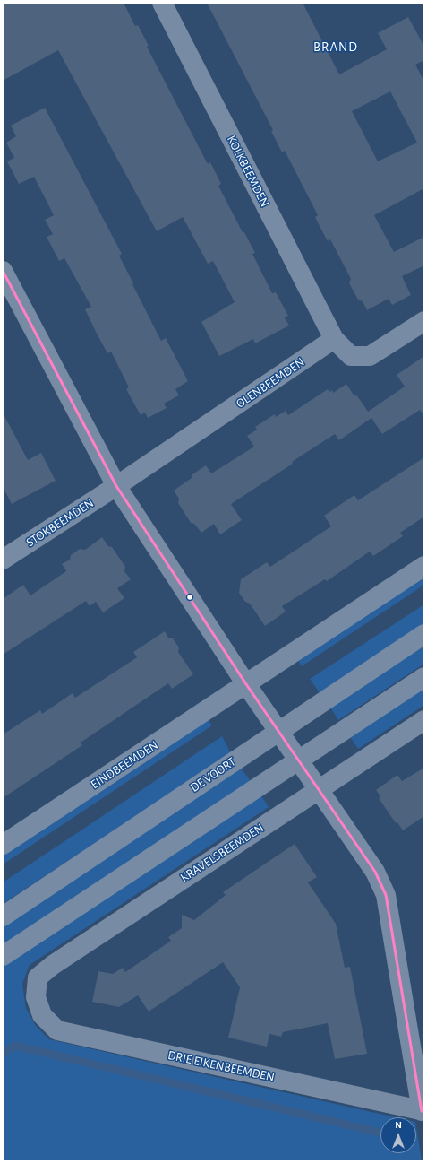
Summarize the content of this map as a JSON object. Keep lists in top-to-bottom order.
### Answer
{
  "streets": {
    "street": [
      "KOLKBEEMDEN",
      "OLENBEEMDEN",
      "STOKBEEMDEN",
      "EINDBEEMDEN",
      "DE VOORT",
      "KRAVELSBEEMDEN",
      "DRIE EIKENBEEMDEN"
    ]
  },
  "crossings": [
    ["KOLKBEEMDEN", "OLENBEEMDEN"],
    ["OLENBEEMDEN", "STOKBEEMDEN"],
    ["KRAVELSBEEMDEN", "DRIE EIKENBEEMDEN"]
  ],
  "districts": ["BRAND"],
  "north": "top"
}
